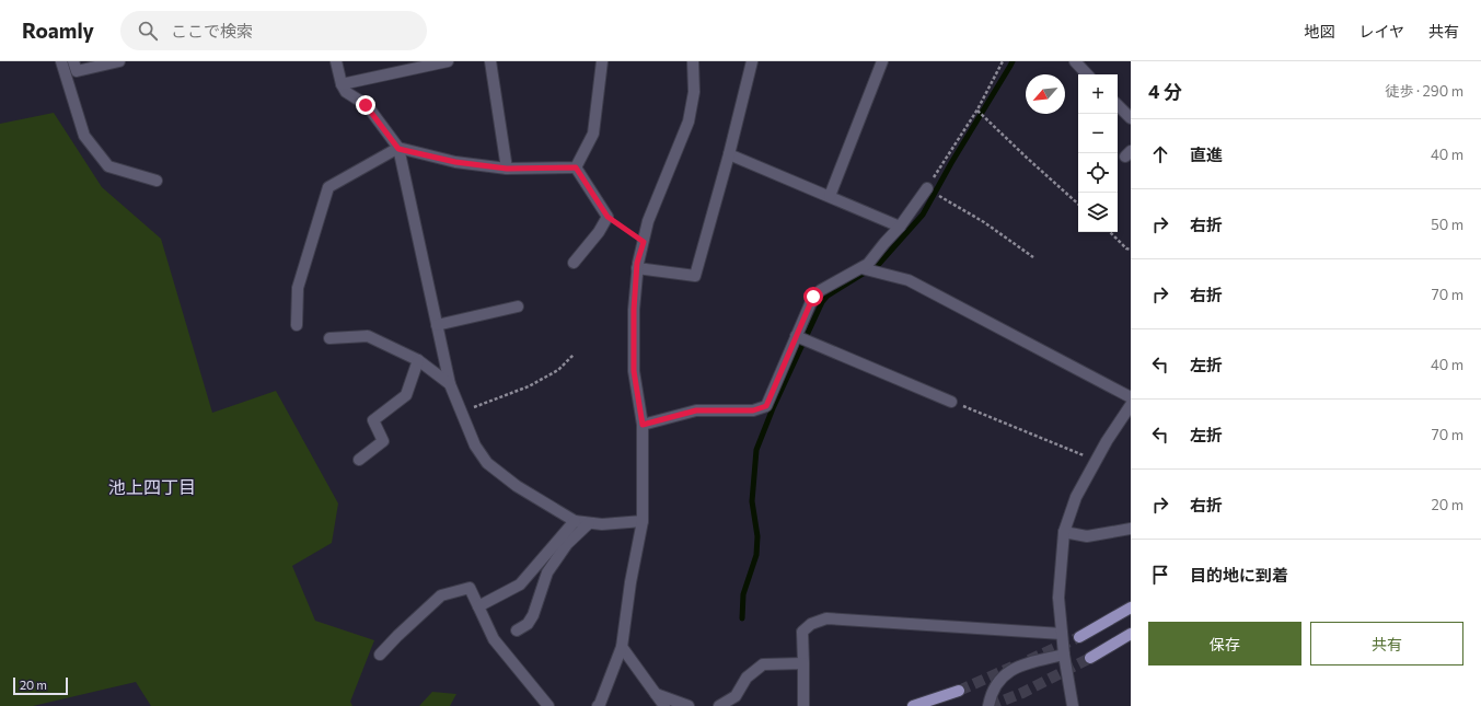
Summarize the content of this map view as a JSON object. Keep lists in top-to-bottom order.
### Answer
{
  "districts": ["池上四丁目"],
  "scale_bar": "20 m",
  "north": "bottom left",
  "page": {
    "header": "Roamly",
    "search": "ここで検索",
    "nav": ["地図", "レイヤ", "共有"],
    "heading": ["4 分", "徒歩 · 290 m"],
    "map_buttons": ["+", "−"],
    "list": [
      ["直進", "40 m"],
      ["右折", "50 m"],
      ["右折", "70 m"],
      ["左折", "40 m"],
      ["左折", "70 m"],
      ["右折", "20 m"],
      "目的地に到着"
    ],
    "buttons": ["保存", "共有"],
    "scale": "20 m"
  }
}
